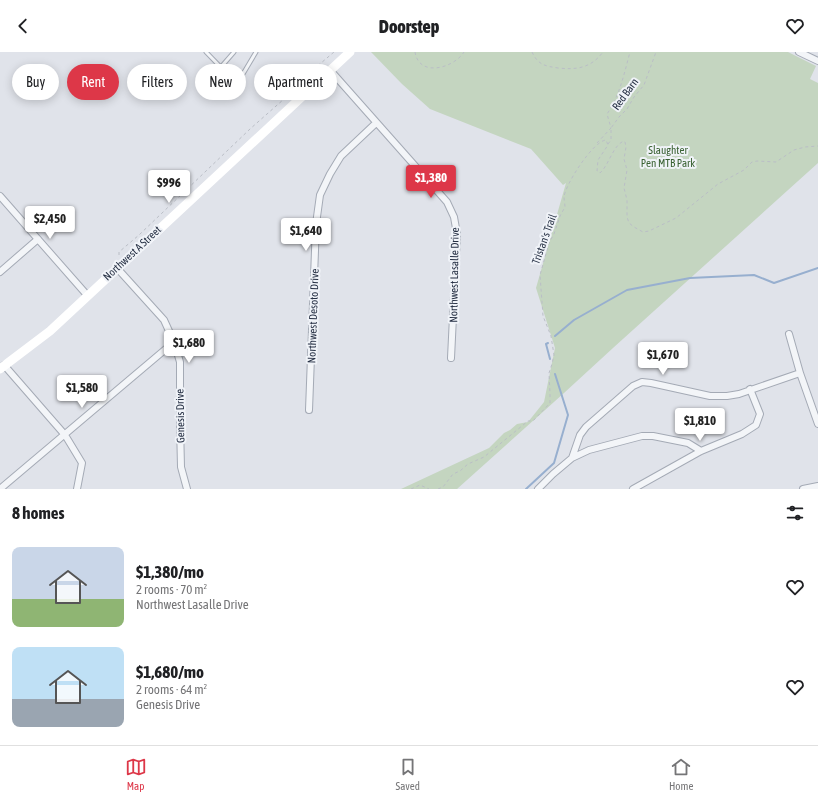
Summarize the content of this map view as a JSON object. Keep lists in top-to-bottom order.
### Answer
{
  "streets": {
    "street": [
      "Northwest A Street",
      "Northwest Lasalle Drive",
      "Northwest Desoto Drive",
      "Genesis Drive"
    ],
    "path": ["Red Barn", "Tristan's Trail"]
  },
  "crossings": [
    ["Red Barn", "Tristan's Trail"],
    ["Northwest A Street", "Genesis Drive"],
    ["Northwest Lasalle Drive", "Northwest Desoto Drive"]
  ],
  "parks": ["Slaughter Pen MTB Park"],
  "page": {
    "header": "Doorstep",
    "chip": [
      "Buy",
      "Rent",
      "Filters",
      "New",
      "Apartment"
    ],
    "price": [
      "$1,380",
      "$996",
      "$2,450",
      "$1,640",
      "$1,680",
      "$1,670",
      "$1,580",
      "$1,810"
    ],
    "heading": "8 homes",
    "list": [
      {
        "name": "$1,380/mo",
        "note": "2 rooms · 70 m² · Northwest Lasalle Drive"
      },
      {
        "name": "$1,680/mo",
        "note": "2 rooms · 64 m² · Genesis Drive"
      }
    ],
    "tabs": ["Map", "Saved", "Home"]
  }
}
